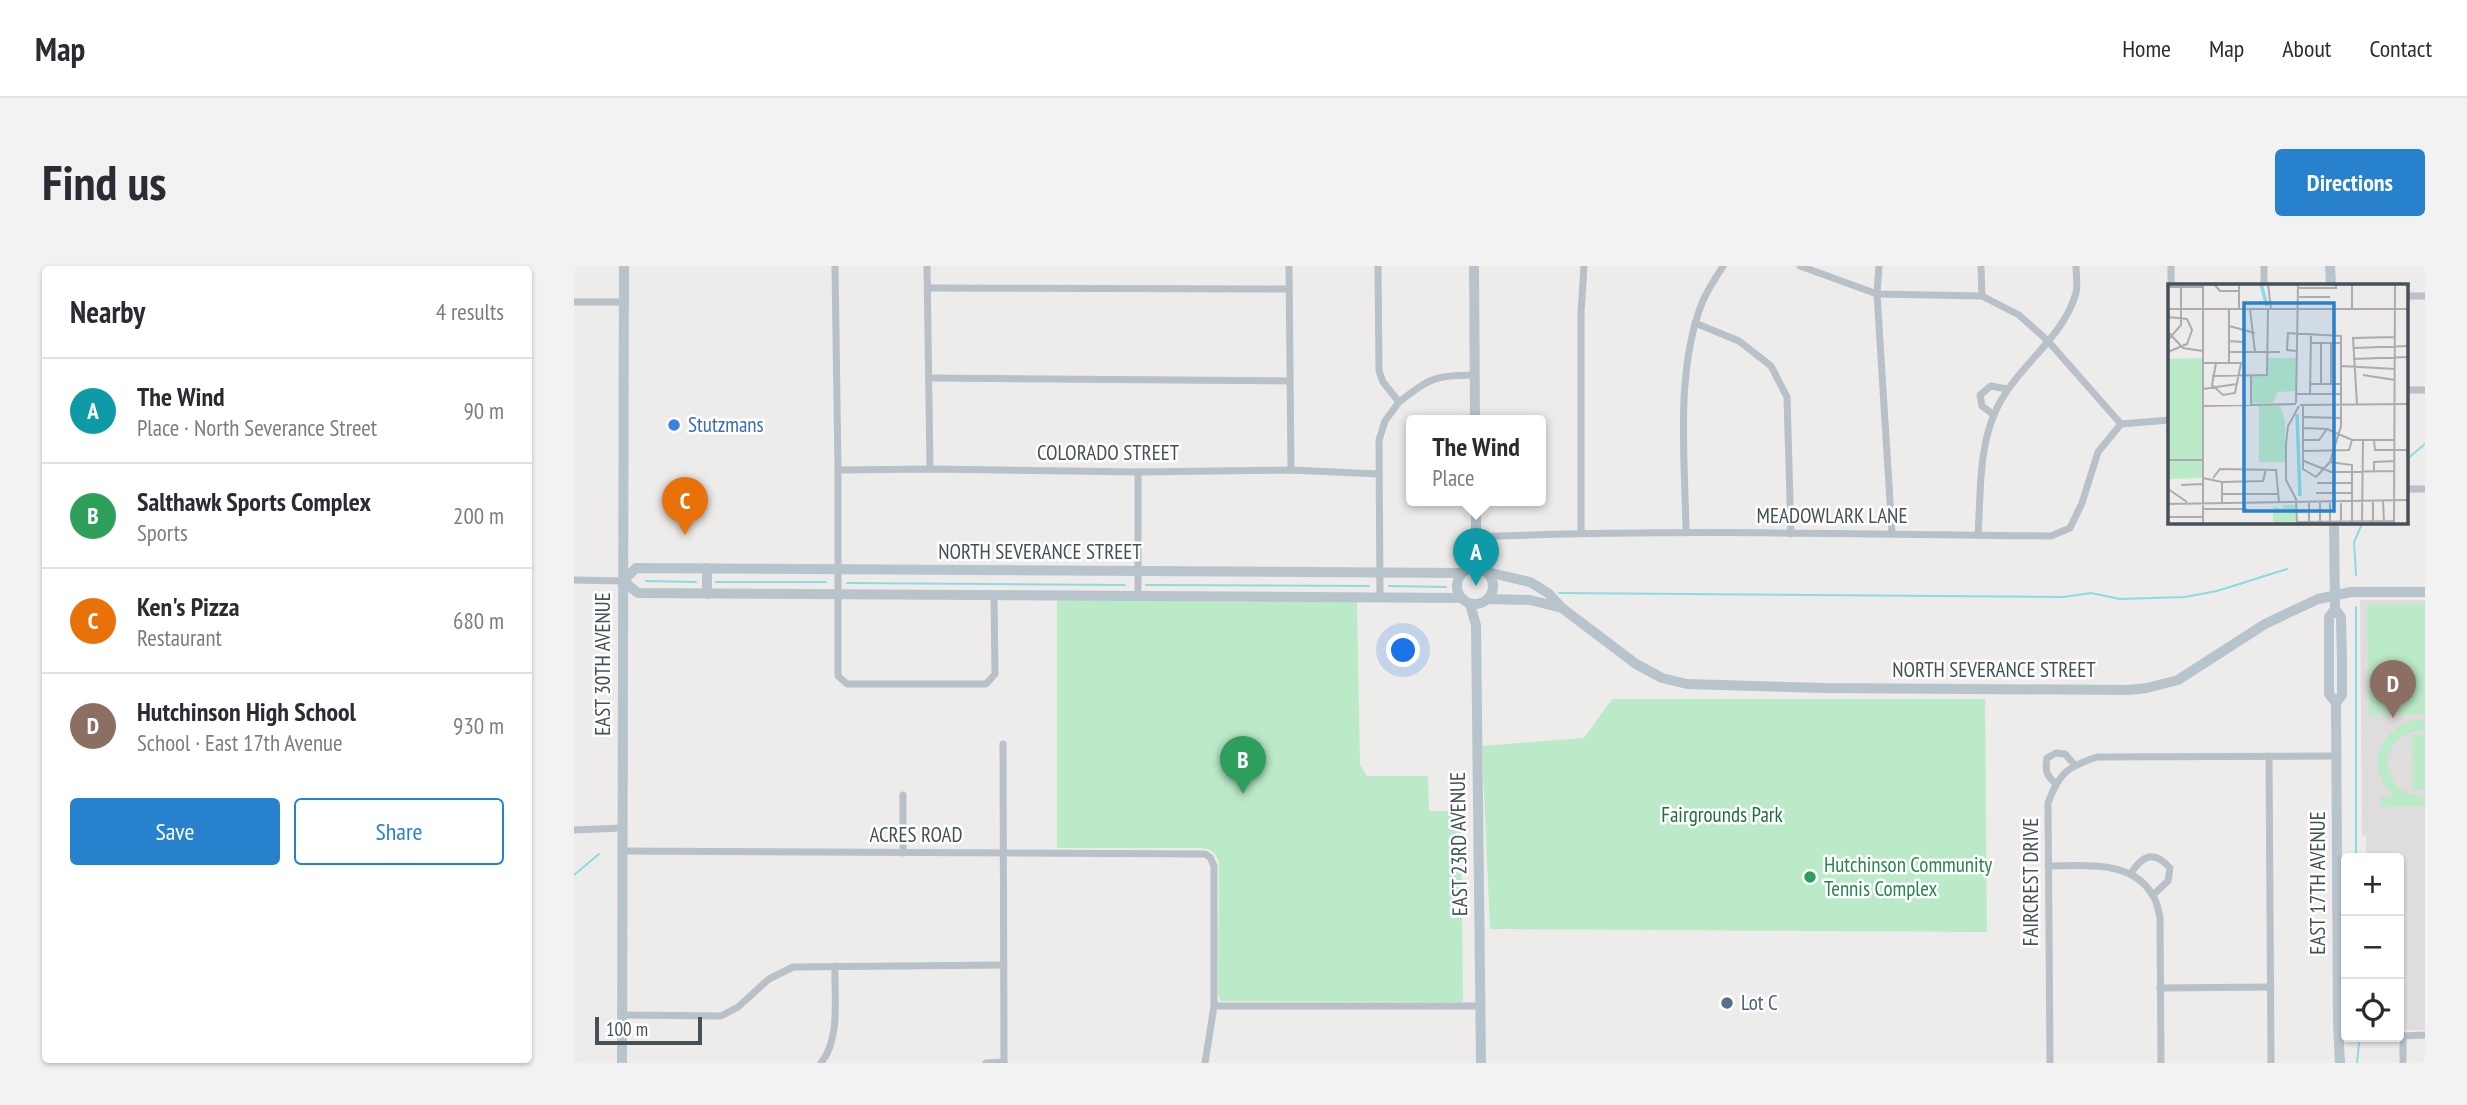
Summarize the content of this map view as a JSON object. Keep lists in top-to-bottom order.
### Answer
{
  "streets": {
    "street": [
      "COLORADO STREET",
      "MEADOWLARK LANE",
      "NORTH SEVERANCE STREET",
      "EAST 30TH AVENUE",
      "ACRES ROAD",
      "EAST 23RD AVENUE",
      "FAIRCREST DRIVE",
      "EAST 17TH AVENUE"
    ]
  },
  "crossings": [
    ["NORTH SEVERANCE STREET", "EAST 30TH AVENUE"],
    ["NORTH SEVERANCE STREET", "EAST 23RD AVENUE"],
    ["NORTH SEVERANCE STREET", "EAST 17TH AVENUE"],
    ["EAST 30TH AVENUE", "ACRES ROAD"]
  ],
  "parks": ["Fairgrounds Park"],
  "places": ["Stutzmans", "Hutchinson Community Tennis Complex", "Lot C"],
  "scale_bar": "100 m",
  "page": {
    "header": "Map",
    "nav": [
      "Home",
      "Map",
      "About",
      "Contact"
    ],
    "buttons": [
      "Directions",
      ["Save", "Share"]
    ],
    "title": "Find us",
    "heading": ["Nearby", "4 results"],
    "list": [
      {
        "mark": "A",
        "name": "The Wind",
        "note": "Place · North Severance Street",
        "value": "90 m"
      },
      {
        "mark": "B",
        "name": "Salthawk Sports Complex",
        "note": "Sports",
        "value": "200 m"
      },
      {
        "mark": "C",
        "name": "Ken's Pizza",
        "note": "Restaurant",
        "value": "680 m"
      },
      {
        "mark": "D",
        "name": "Hutchinson High School",
        "note": "School · East 17th Avenue",
        "value": "930 m"
      }
    ],
    "popup": ["The Wind", "Place"],
    "pins": [
      "C",
      "A",
      "D",
      "B"
    ],
    "map_buttons": ["+", "−"],
    "scale": "100 m"
  }
}
